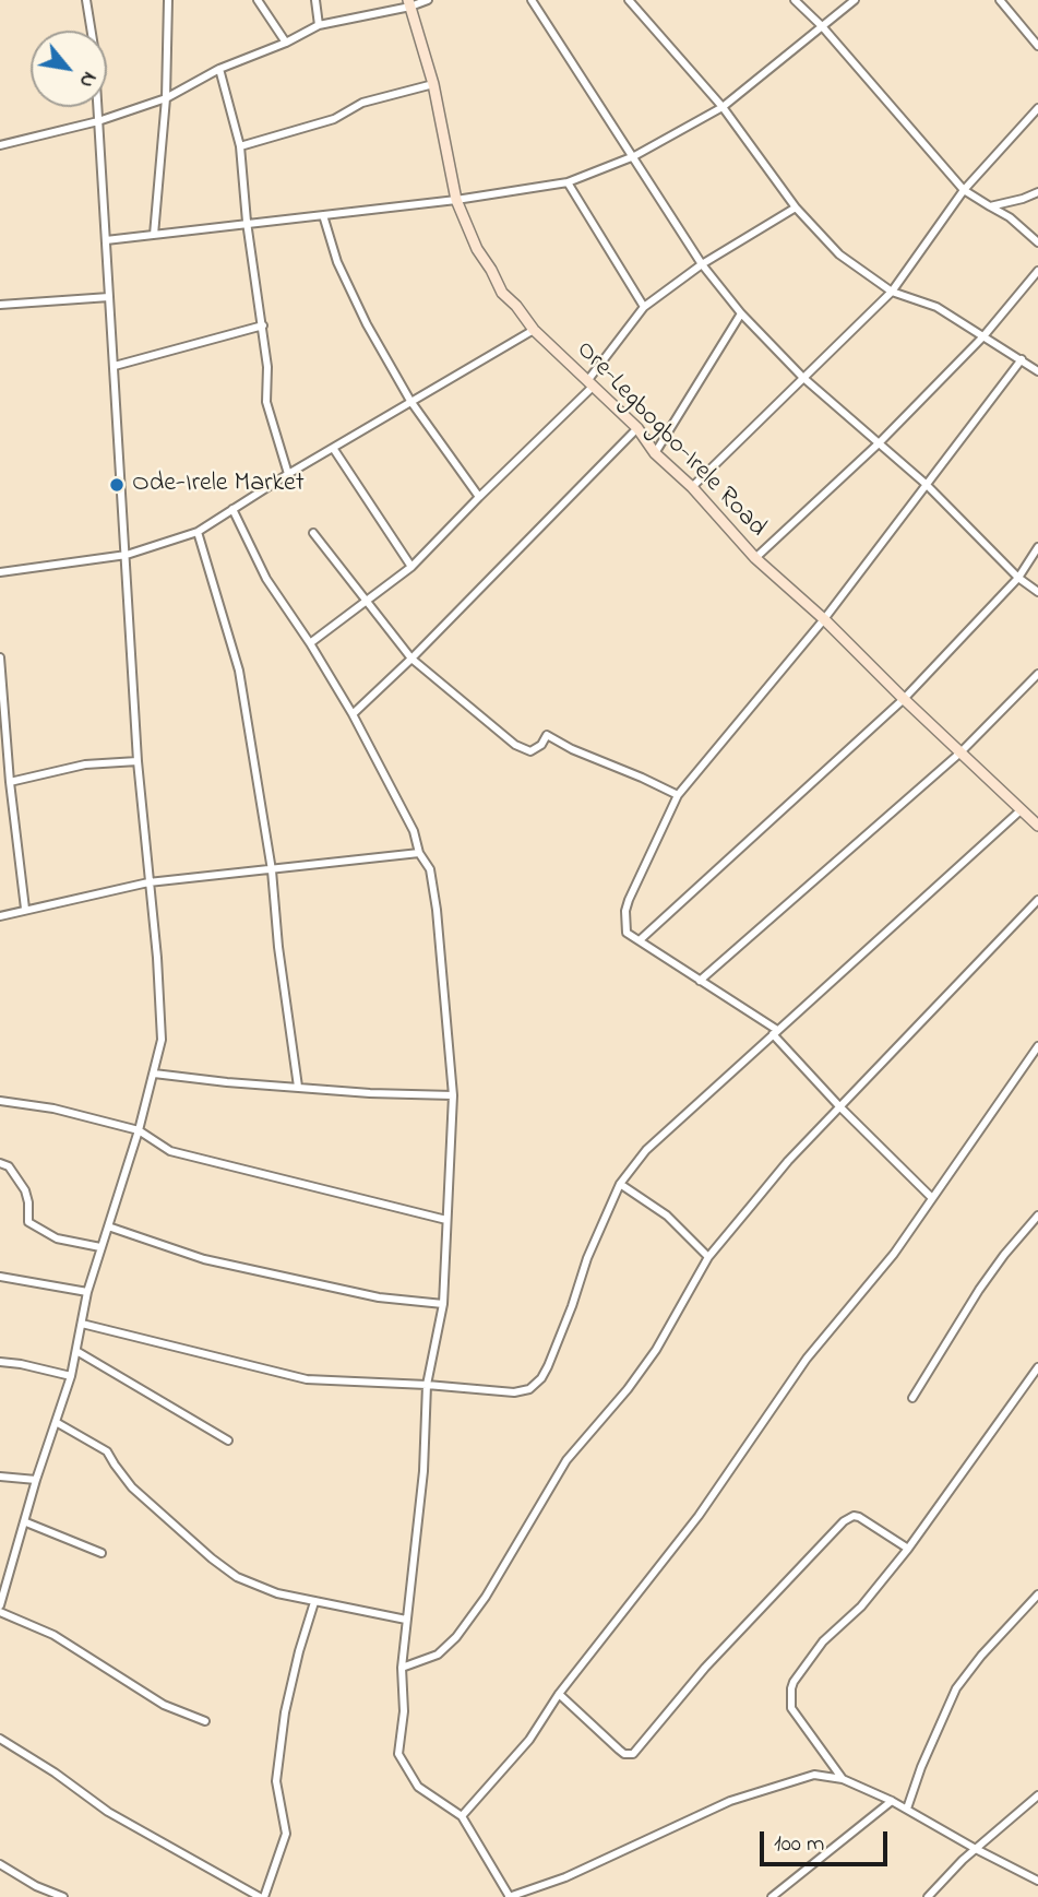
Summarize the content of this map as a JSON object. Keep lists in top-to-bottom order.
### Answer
{
  "streets": {
    "main road": ["Ore-Legbogbo-Irele Road"]
  },
  "places": ["Ode-Irele Market"],
  "scale_bar": "100 m",
  "north": "bottom right"
}
